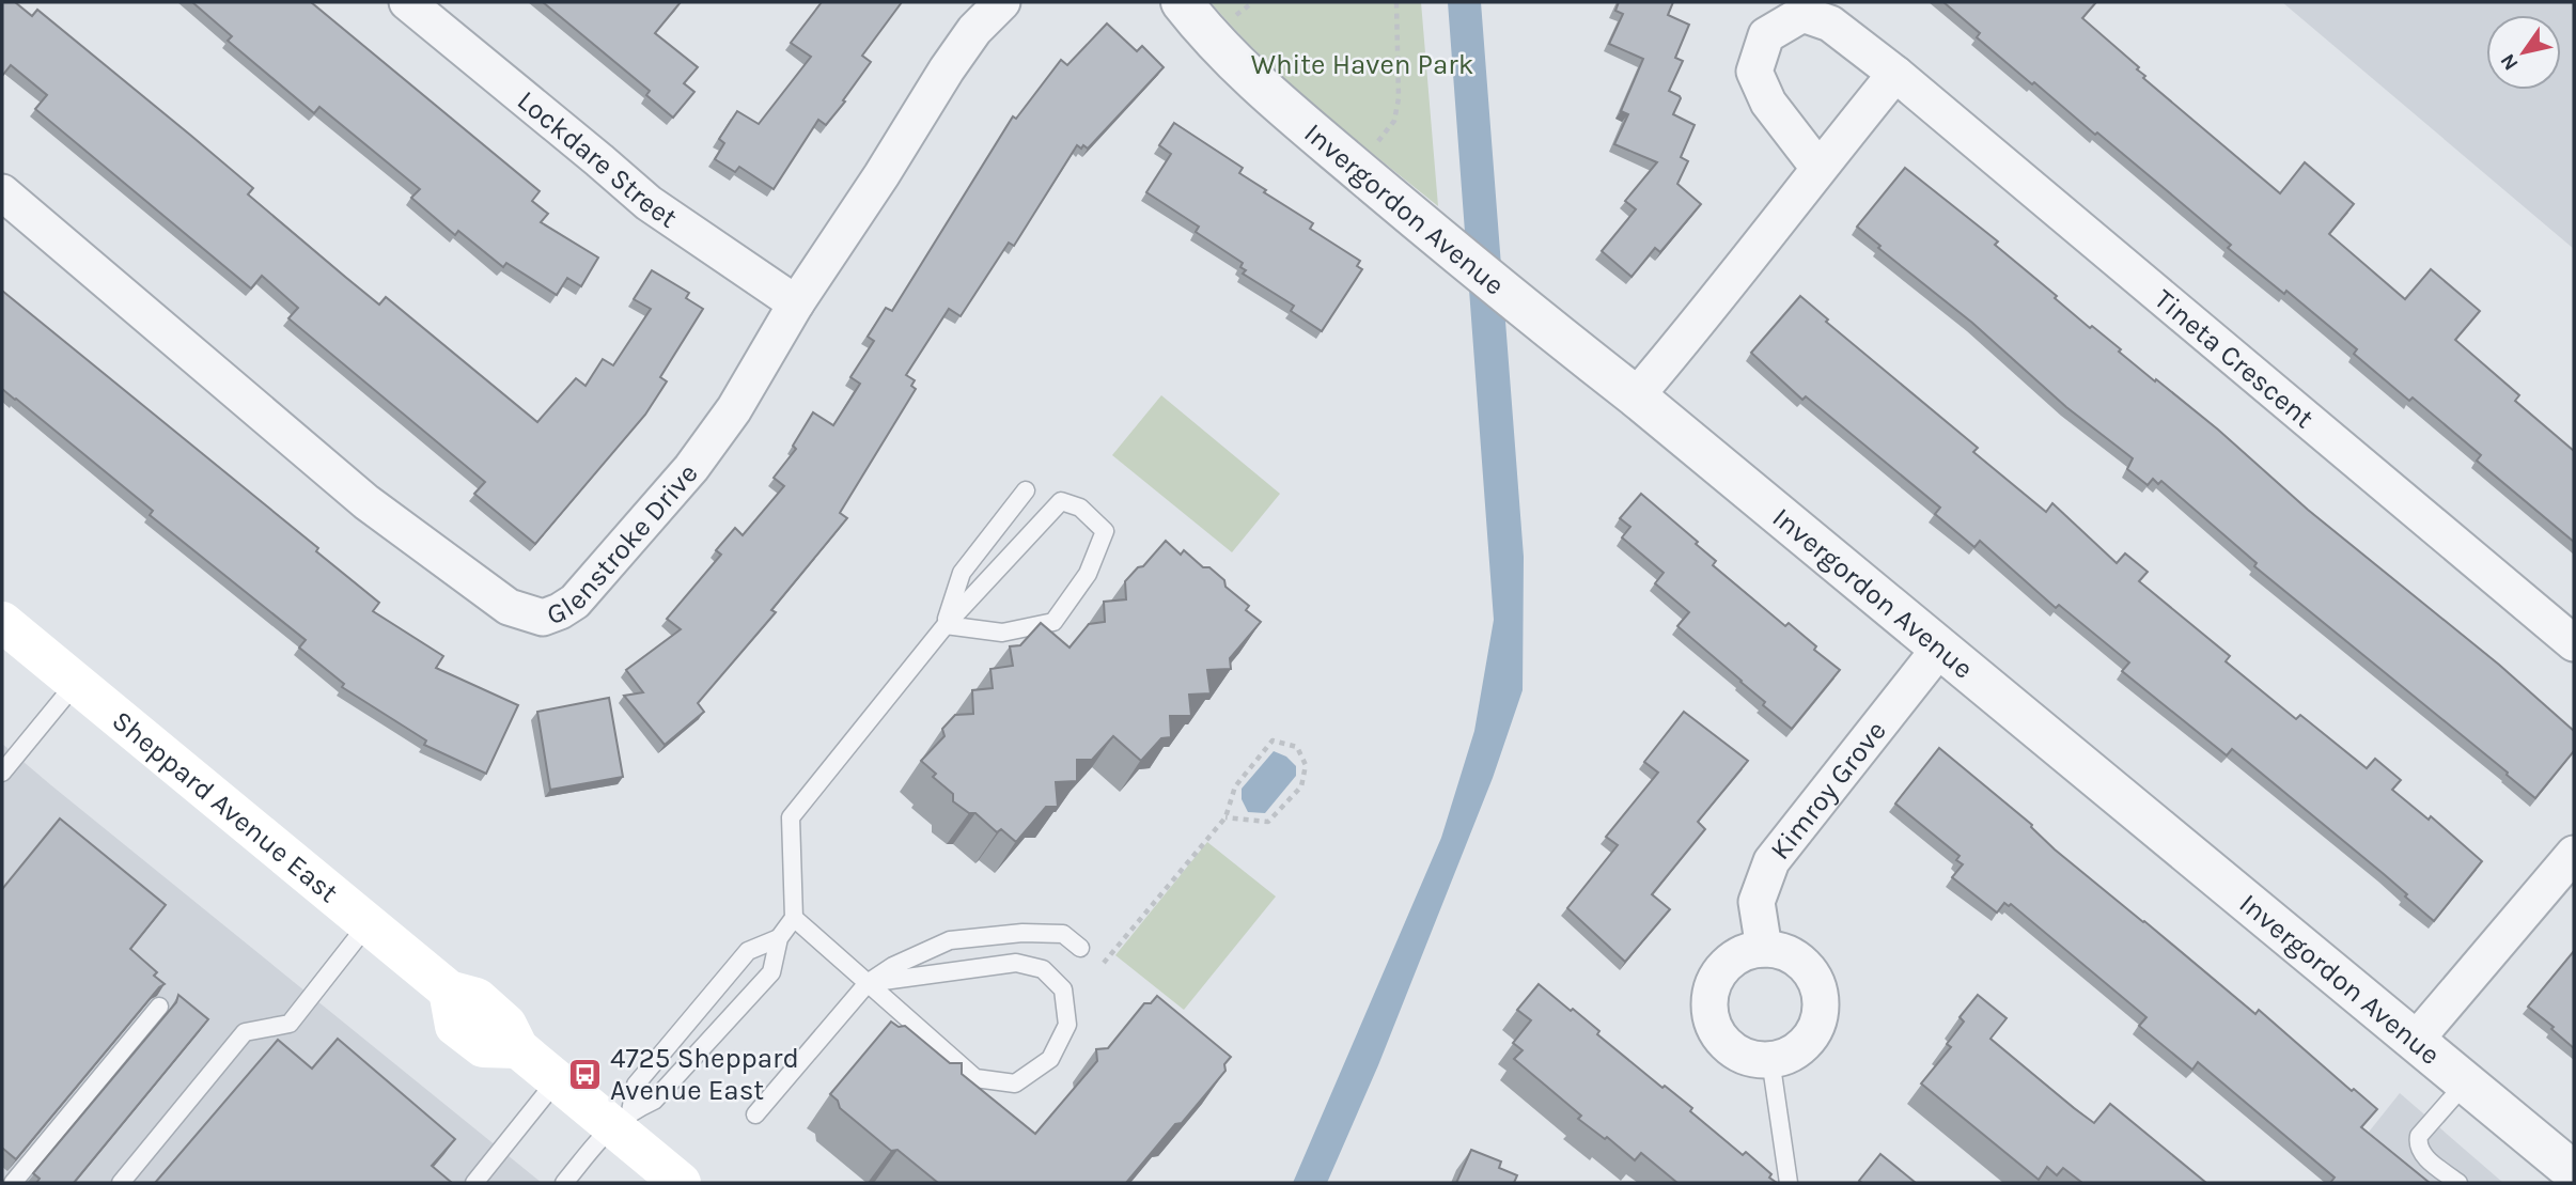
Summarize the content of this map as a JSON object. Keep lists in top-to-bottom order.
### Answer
{
  "streets": {
    "main road": ["Sheppard Avenue East"],
    "street": [
      "Lockdare Street",
      "Invergordon Avenue",
      "Tineta Crescent",
      "Glenstroke Drive",
      "Kimroy Grove"
    ]
  },
  "crossings": [
    ["Lockdare Street", "Glenstroke Drive"],
    ["Invergordon Avenue", "Kimroy Grove"]
  ],
  "parks": ["White Haven Park"],
  "places": {
    "bus stop": ["4725 Sheppard Avenue East"]
  },
  "north": "bottom left"
}
